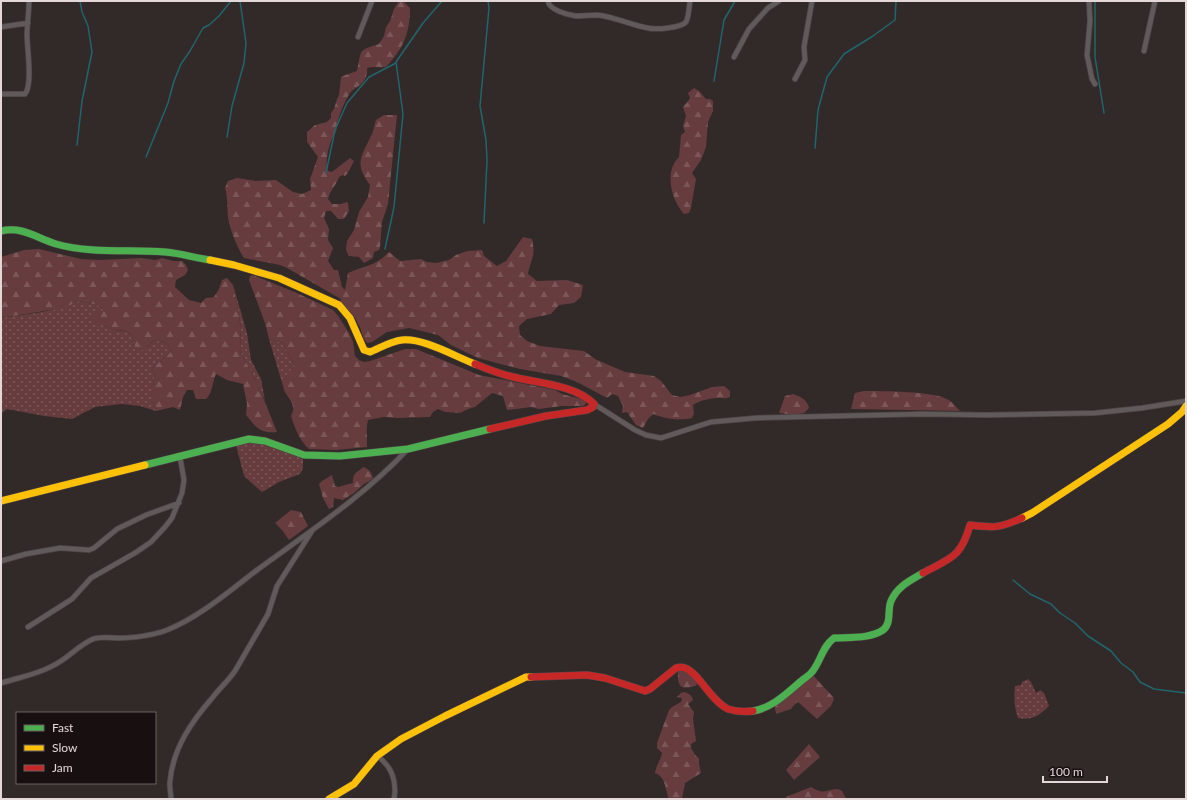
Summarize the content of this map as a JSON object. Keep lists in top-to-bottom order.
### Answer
{
  "legend": ["Fast", "Slow", "Jam"],
  "scale_bar": "100 m"
}
